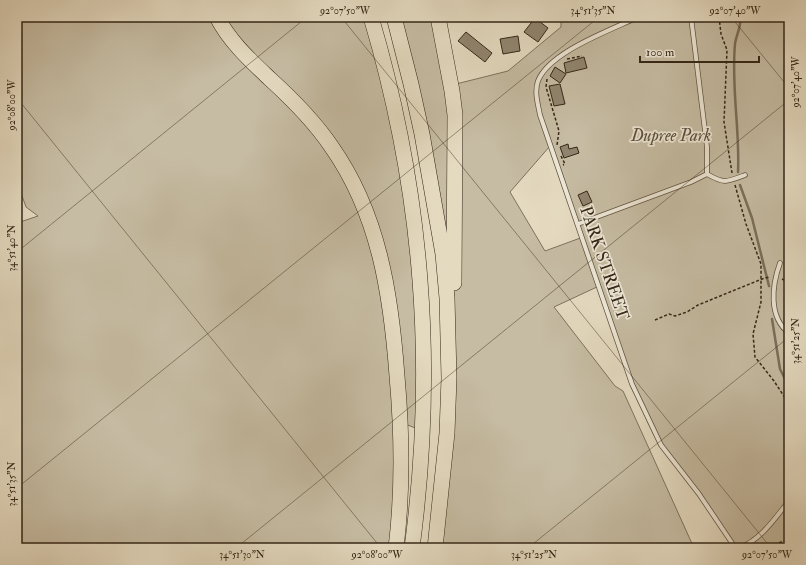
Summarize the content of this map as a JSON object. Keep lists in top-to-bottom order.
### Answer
{
  "streets": {
    "lane": ["PARK STREET"]
  },
  "parks": ["Dupree Park"],
  "scale_bar": "100 m",
  "coordinates": [
    "92°07'50\"W",
    "34°51'35\"N",
    "92°07'40\"W",
    "92°08'00\"W",
    "34°51'40\"N",
    "34°51'25\"N",
    "34°51'30\"N"
  ]
}
